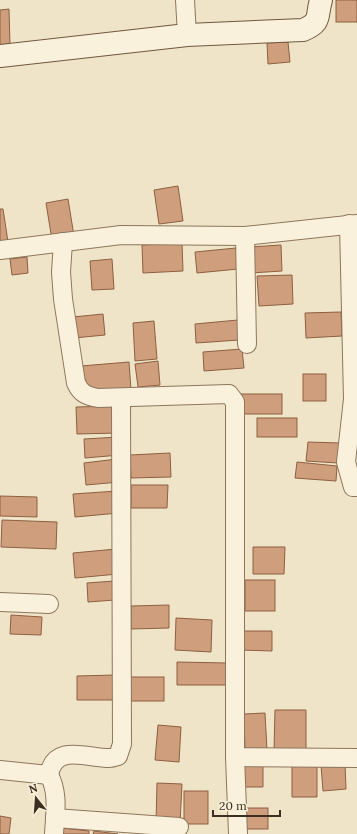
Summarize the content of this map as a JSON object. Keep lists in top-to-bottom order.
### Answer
{
  "scale_bar": "20 m",
  "north": "top"
}
